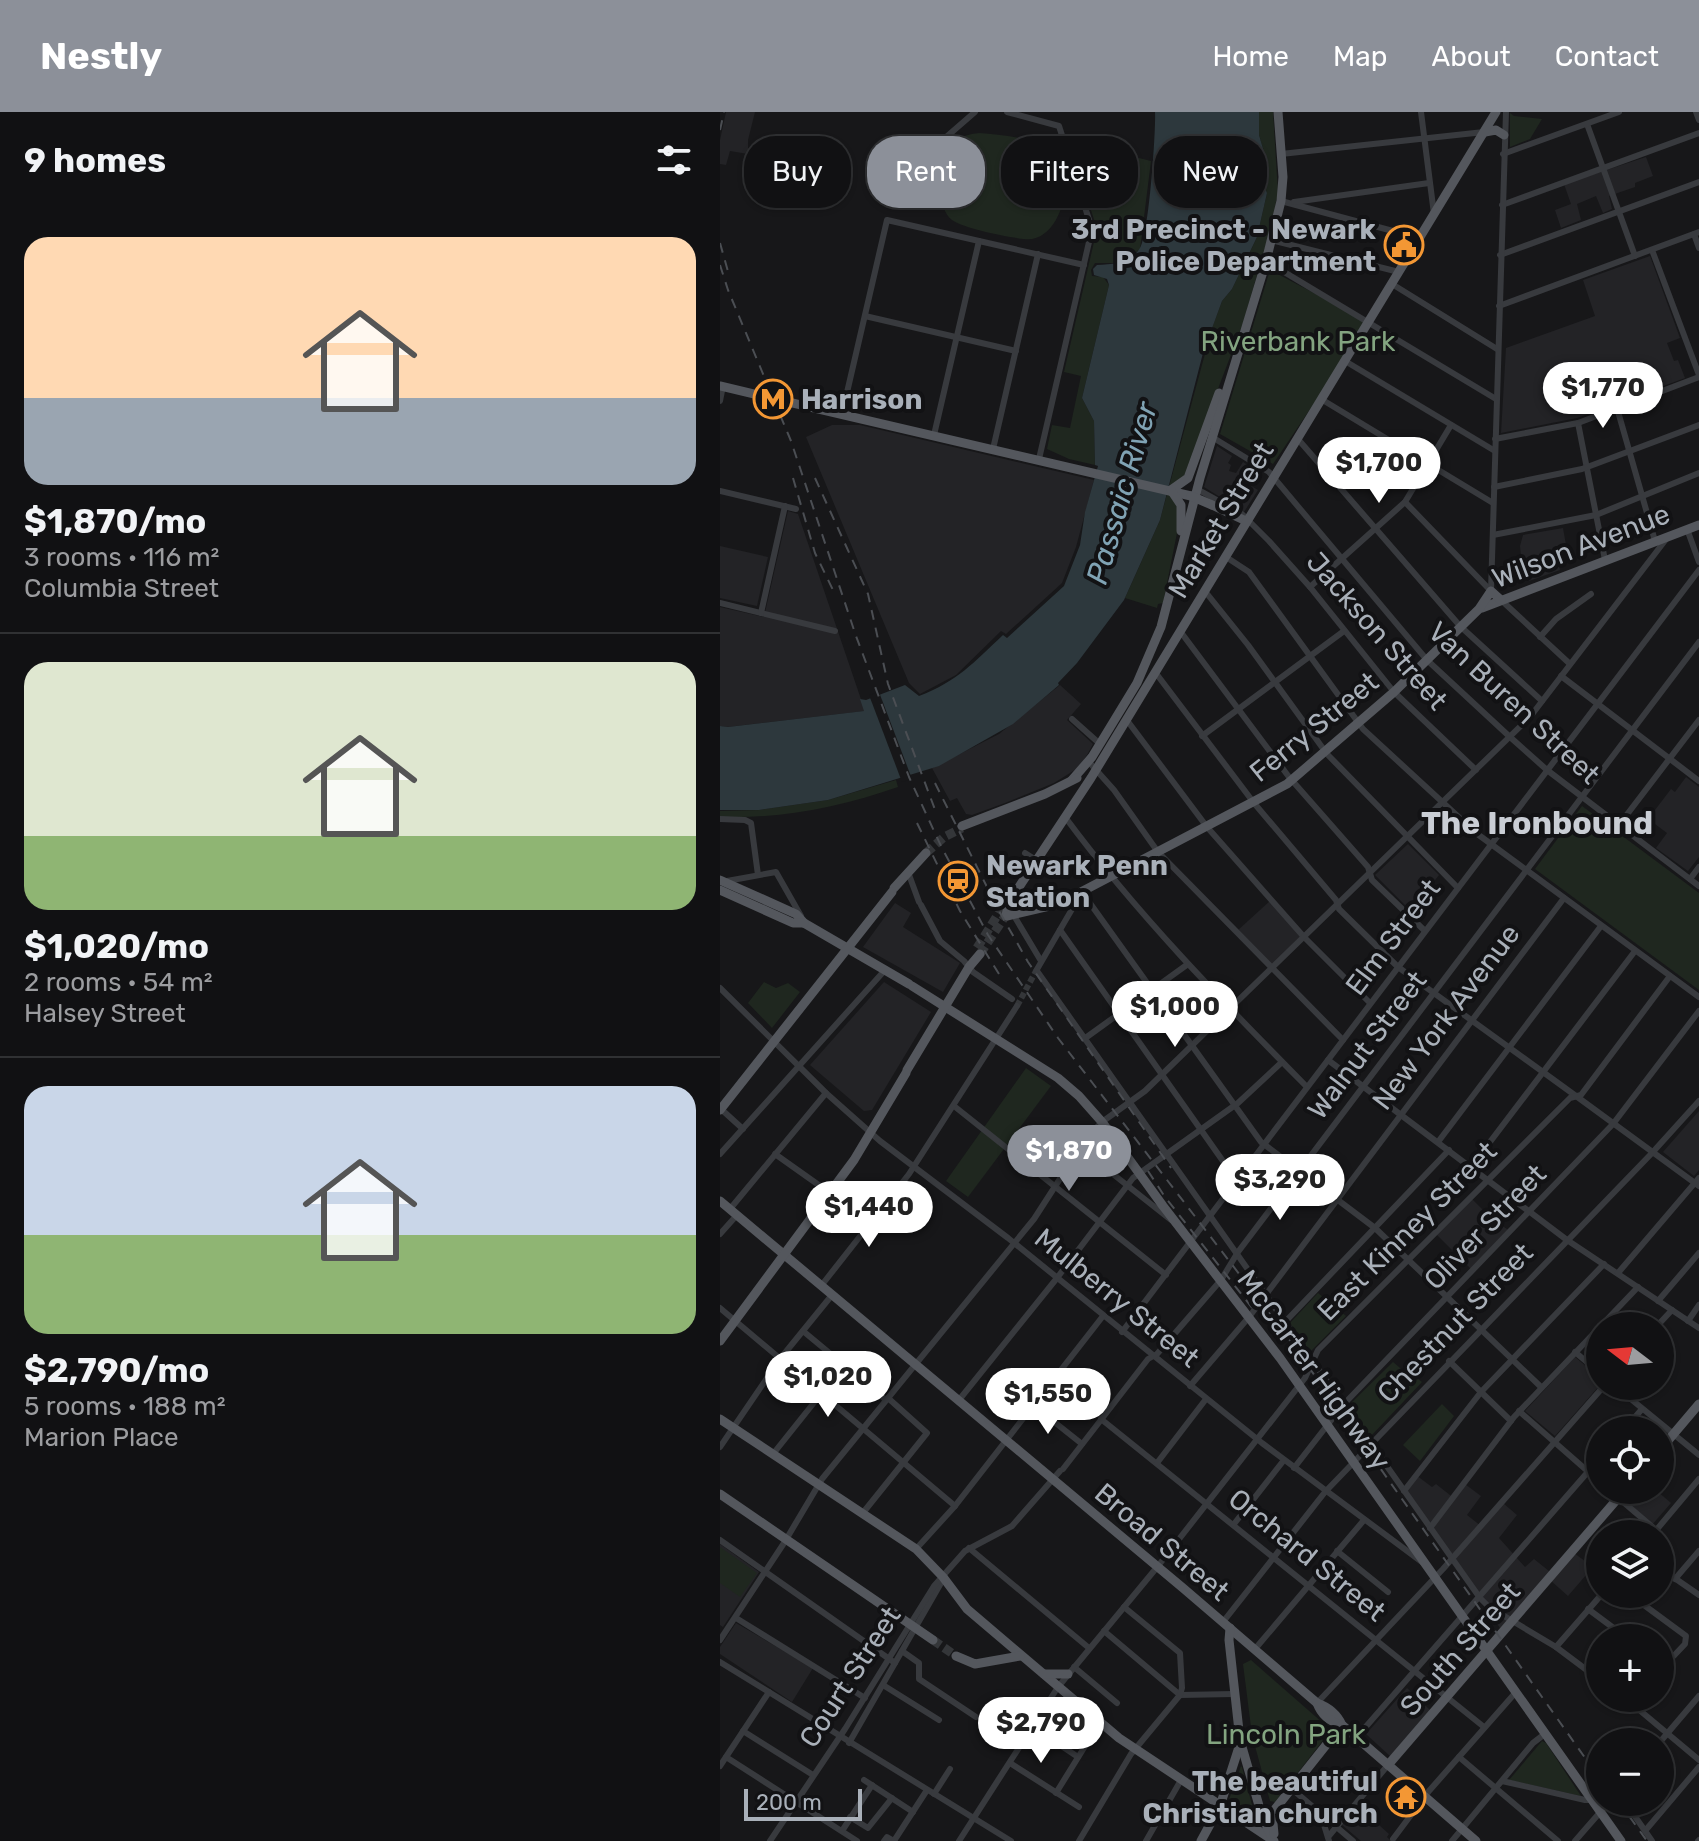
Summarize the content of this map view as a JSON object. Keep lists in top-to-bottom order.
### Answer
{
  "streets": {
    "main road": [
      "Market Street",
      "Wilson Avenue",
      "Jackson Street",
      "Ferry Street",
      "McCarter Highway",
      "Broad Street",
      "South Street"
    ],
    "street": [
      "Van Buren Street",
      "Elm Street",
      "New York Avenue",
      "Walnut Street",
      "Oliver Street",
      "East Kinney Street",
      "Mulberry Street",
      "Chestnut Street",
      "Orchard Street",
      "Court Street"
    ]
  },
  "crossings": [
    ["Market Street", "Jackson Street"],
    ["Market Street", "Van Buren Street"],
    ["Market Street", "Ferry Street"],
    ["Wilson Avenue", "Ferry Street"],
    ["Jackson Street", "Ferry Street"],
    ["Van Buren Street", "Ferry Street"],
    ["Van Buren Street", "Elm Street"],
    ["Van Buren Street", "Walnut Street"],
    ["Elm Street", "Mulberry Street"],
    ["Elm Street", "McCarter Highway"],
    ["New York Avenue", "Mulberry Street"],
    ["New York Avenue", "McCarter Highway"],
    ["Walnut Street", "Mulberry Street"],
    ["Walnut Street", "McCarter Highway"],
    ["Walnut Street", "Broad Street"],
    ["Walnut Street", "Orchard Street"],
    ["Walnut Street", "Court Street"],
    ["Oliver Street", "Mulberry Street"],
    ["Oliver Street", "McCarter Highway"],
    ["East Kinney Street", "Mulberry Street"],
    ["East Kinney Street", "McCarter Highway"],
    ["East Kinney Street", "Broad Street"],
    ["East Kinney Street", "Orchard Street"],
    ["Mulberry Street", "Chestnut Street"],
    ["Mulberry Street", "McCarter Highway"],
    ["Chestnut Street", "McCarter Highway"],
    ["Chestnut Street", "Broad Street"],
    ["Chestnut Street", "Orchard Street"],
    ["McCarter Highway", "South Street"],
    ["Broad Street", "South Street"],
    ["Broad Street", "Court Street"],
    ["Orchard Street", "South Street"]
  ],
  "districts": ["The Ironbound"],
  "water": ["Passaic River"],
  "parks": ["Riverbank Park", "Lincoln Park"],
  "places": {
    "public building": ["3rd Precinct - Newark Police Department"],
    "metro station": ["Harrison"],
    "station": ["Newark Penn Station"],
    "temple": ["The beautiful Christian church"]
  },
  "scale_bar": "200 m",
  "north": "left",
  "page": {
    "header": "Nestly",
    "nav": [
      "Home",
      "Map",
      "About",
      "Contact"
    ],
    "heading": "9 homes",
    "chip": [
      "Buy",
      "Rent",
      "Filters",
      "New"
    ],
    "list": [
      {
        "name": "$1,870/mo",
        "note": "3 rooms · 116 m² · Columbia Street"
      },
      {
        "name": "$1,020/mo",
        "note": "2 rooms · 54 m² · Halsey Street"
      },
      {
        "name": "$2,790/mo",
        "note": "5 rooms · 188 m² · Marion Place"
      }
    ],
    "price": [
      "$1,770",
      "$1,700",
      "$1,000",
      "$1,870",
      "$3,290",
      "$1,440",
      "$1,020",
      "$1,550",
      "$2,790"
    ],
    "map_buttons": ["+", "−"],
    "scale": "200 m"
  }
}
